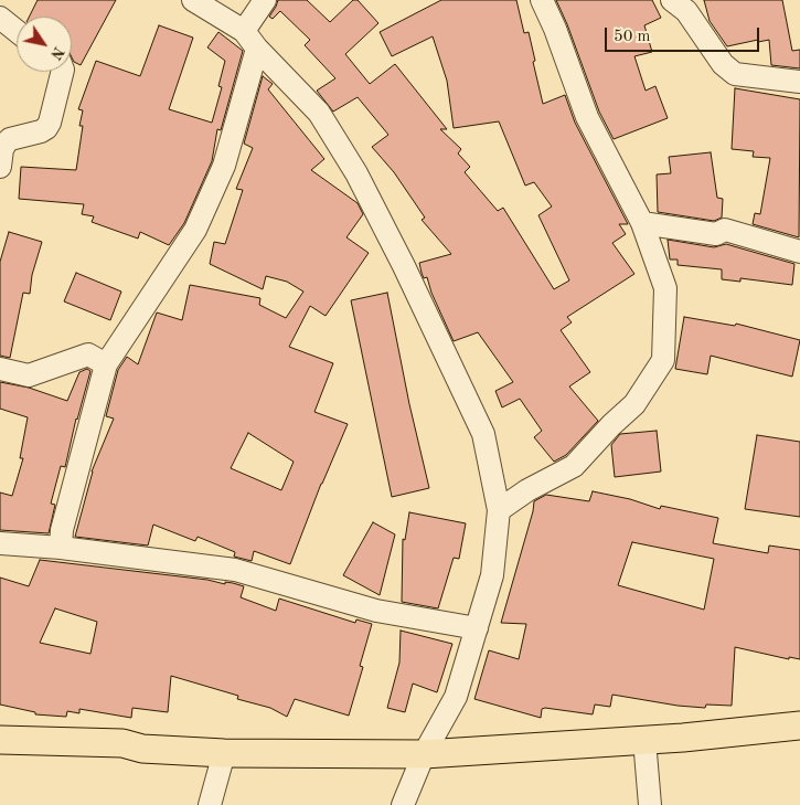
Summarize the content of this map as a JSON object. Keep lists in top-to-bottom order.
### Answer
{
  "scale_bar": "50 m",
  "north": "bottom right"
}
